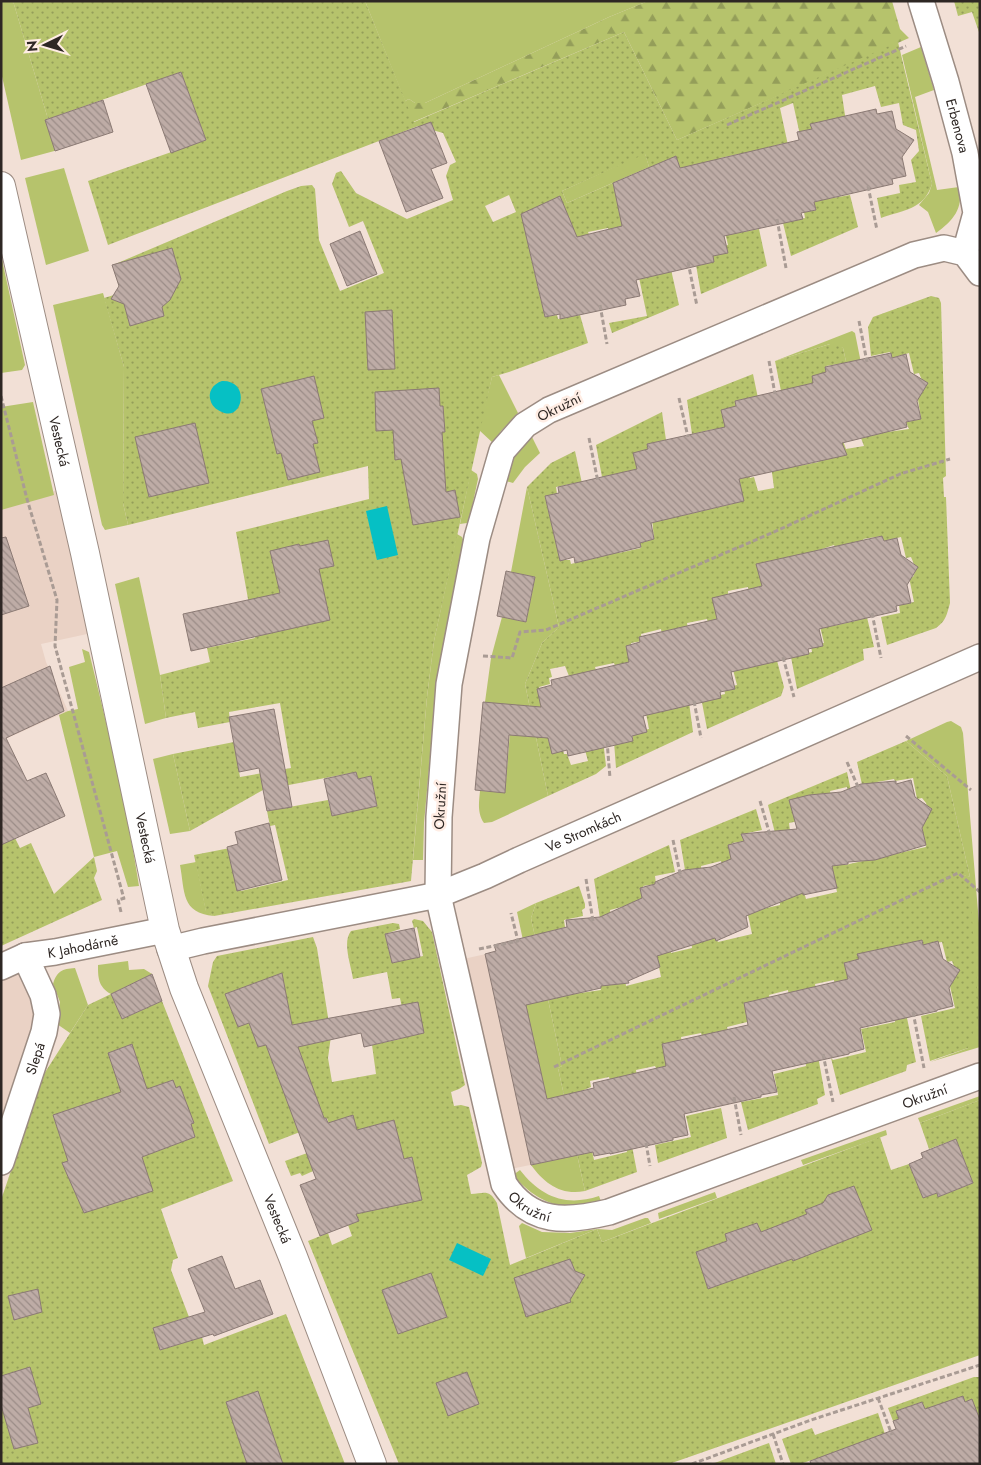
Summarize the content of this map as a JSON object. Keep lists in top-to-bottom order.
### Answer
{
  "streets": {
    "street": [
      "Erbenova",
      "Okružní",
      "Vestecká",
      "Ve Stromkách",
      "K Jahodárně",
      "Slepá"
    ]
  },
  "crossings": [
    ["Erbenova", "Okružní"],
    ["Okružní", "Ve Stromkách"],
    ["Vestecká", "Ve Stromkách"],
    ["Vestecká", "K Jahodárně"],
    ["Ve Stromkách", "K Jahodárně"],
    ["K Jahodárně", "Slepá"]
  ],
  "north": "left"
}
